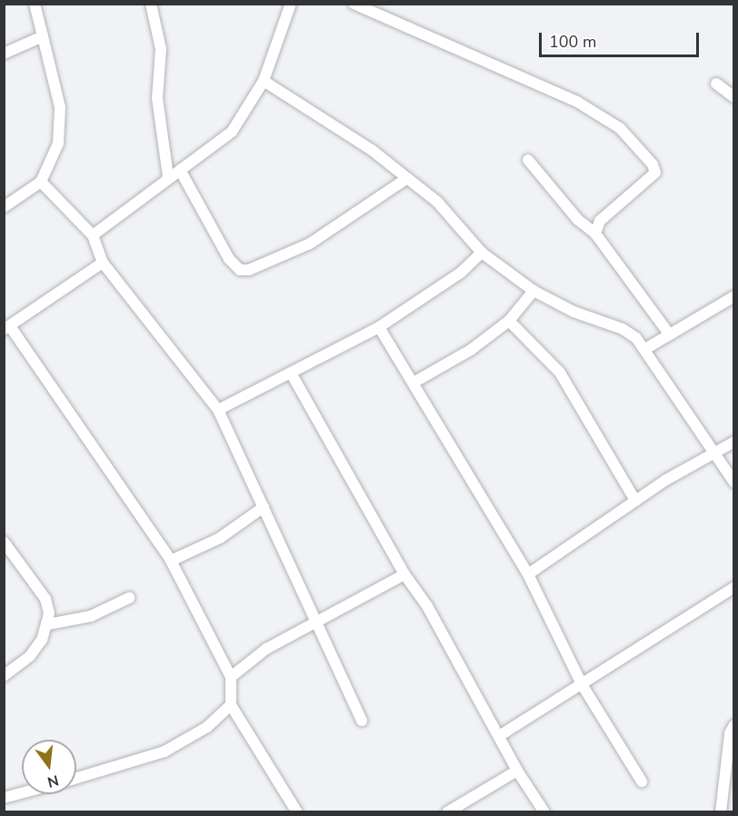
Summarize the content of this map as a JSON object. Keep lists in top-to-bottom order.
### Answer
{
  "scale_bar": "100 m",
  "north": "bottom"
}
